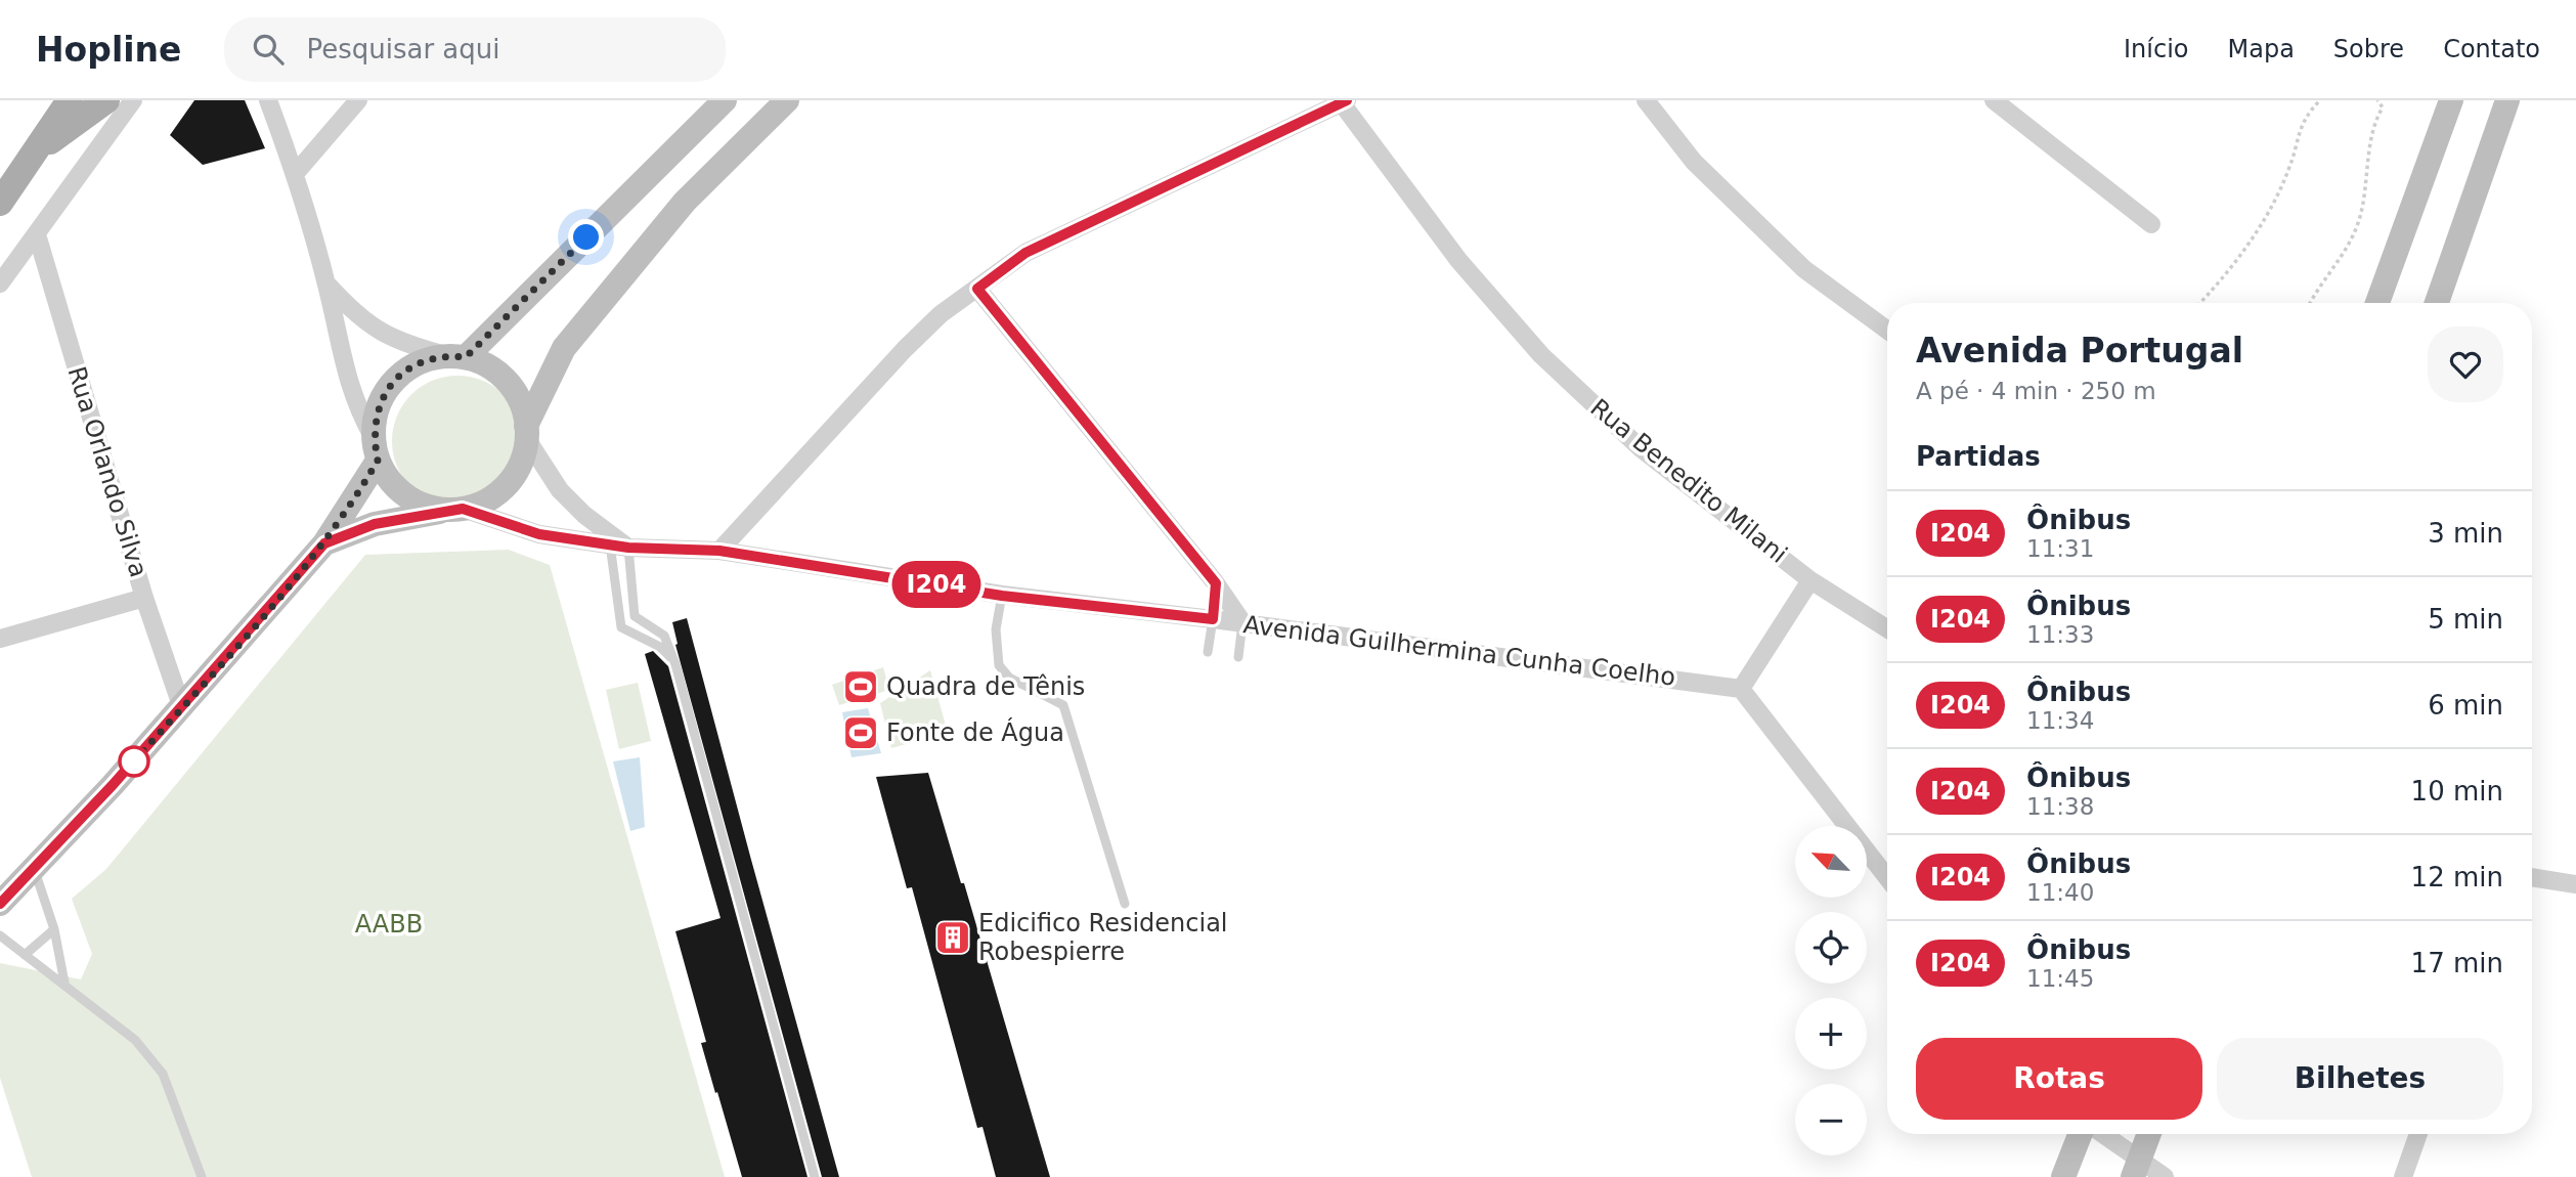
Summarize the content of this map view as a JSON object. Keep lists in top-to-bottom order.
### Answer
{
  "streets": {
    "street": ["Rua Orlando Silva", "Rua Benedito Milani", "Avenida Guilhermina Cunha Coelho"]
  },
  "parks": ["AABB"],
  "places": {
    "sports": ["Quadra de Tênis", "Fonte de Água"],
    "building": ["Edicifico Residencial Robespierre"]
  },
  "lines": ["bus line I204"],
  "north": "top left",
  "page": {
    "header": "Hopline",
    "search": "Pesquisar aqui",
    "nav": [
      "Início",
      "Mapa",
      "Sobre",
      "Contato"
    ],
    "on_map": "I204",
    "heading": [
      ["Avenida Portugal", "A pé · 4 min · 250 m"],
      "Partidas"
    ],
    "list": [
      {
        "mark": "I204",
        "name": "Ônibus",
        "note": "11:31",
        "value": "3 min"
      },
      {
        "mark": "I204",
        "name": "Ônibus",
        "note": "11:33",
        "value": "5 min"
      },
      {
        "mark": "I204",
        "name": "Ônibus",
        "note": "11:34",
        "value": "6 min"
      },
      {
        "mark": "I204",
        "name": "Ônibus",
        "note": "11:38",
        "value": "10 min"
      },
      {
        "mark": "I204",
        "name": "Ônibus",
        "note": "11:40",
        "value": "12 min"
      },
      {
        "mark": "I204",
        "name": "Ônibus",
        "note": "11:45",
        "value": "17 min"
      }
    ],
    "map_buttons": ["+", "−"],
    "buttons": ["Rotas", "Bilhetes"]
  }
}
